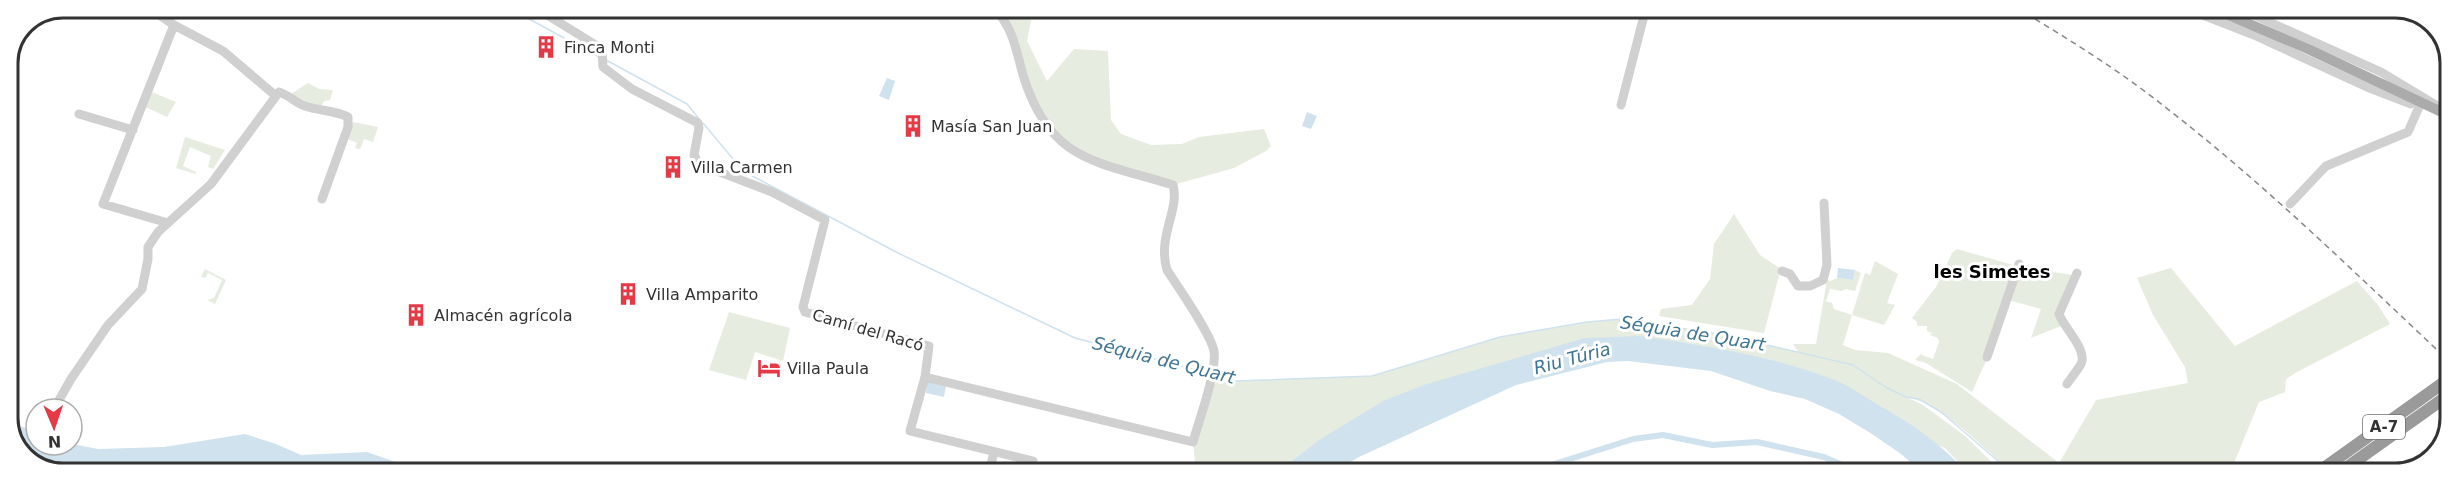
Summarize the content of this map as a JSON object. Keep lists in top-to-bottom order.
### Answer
{
  "streets": {
    "highway": ["A-7"],
    "street": ["Camí del Racó"]
  },
  "districts": ["les Simetes"],
  "water": ["Séquia de Quart", "Riu Túria"],
  "places": {
    "building": [
      "Finca Monti",
      "Masía San Juan",
      "Villa Carmen",
      "Villa Amparito",
      "Almacén agrícola"
    ],
    "hotel": ["Villa Paula"]
  },
  "north": "bottom"
}
